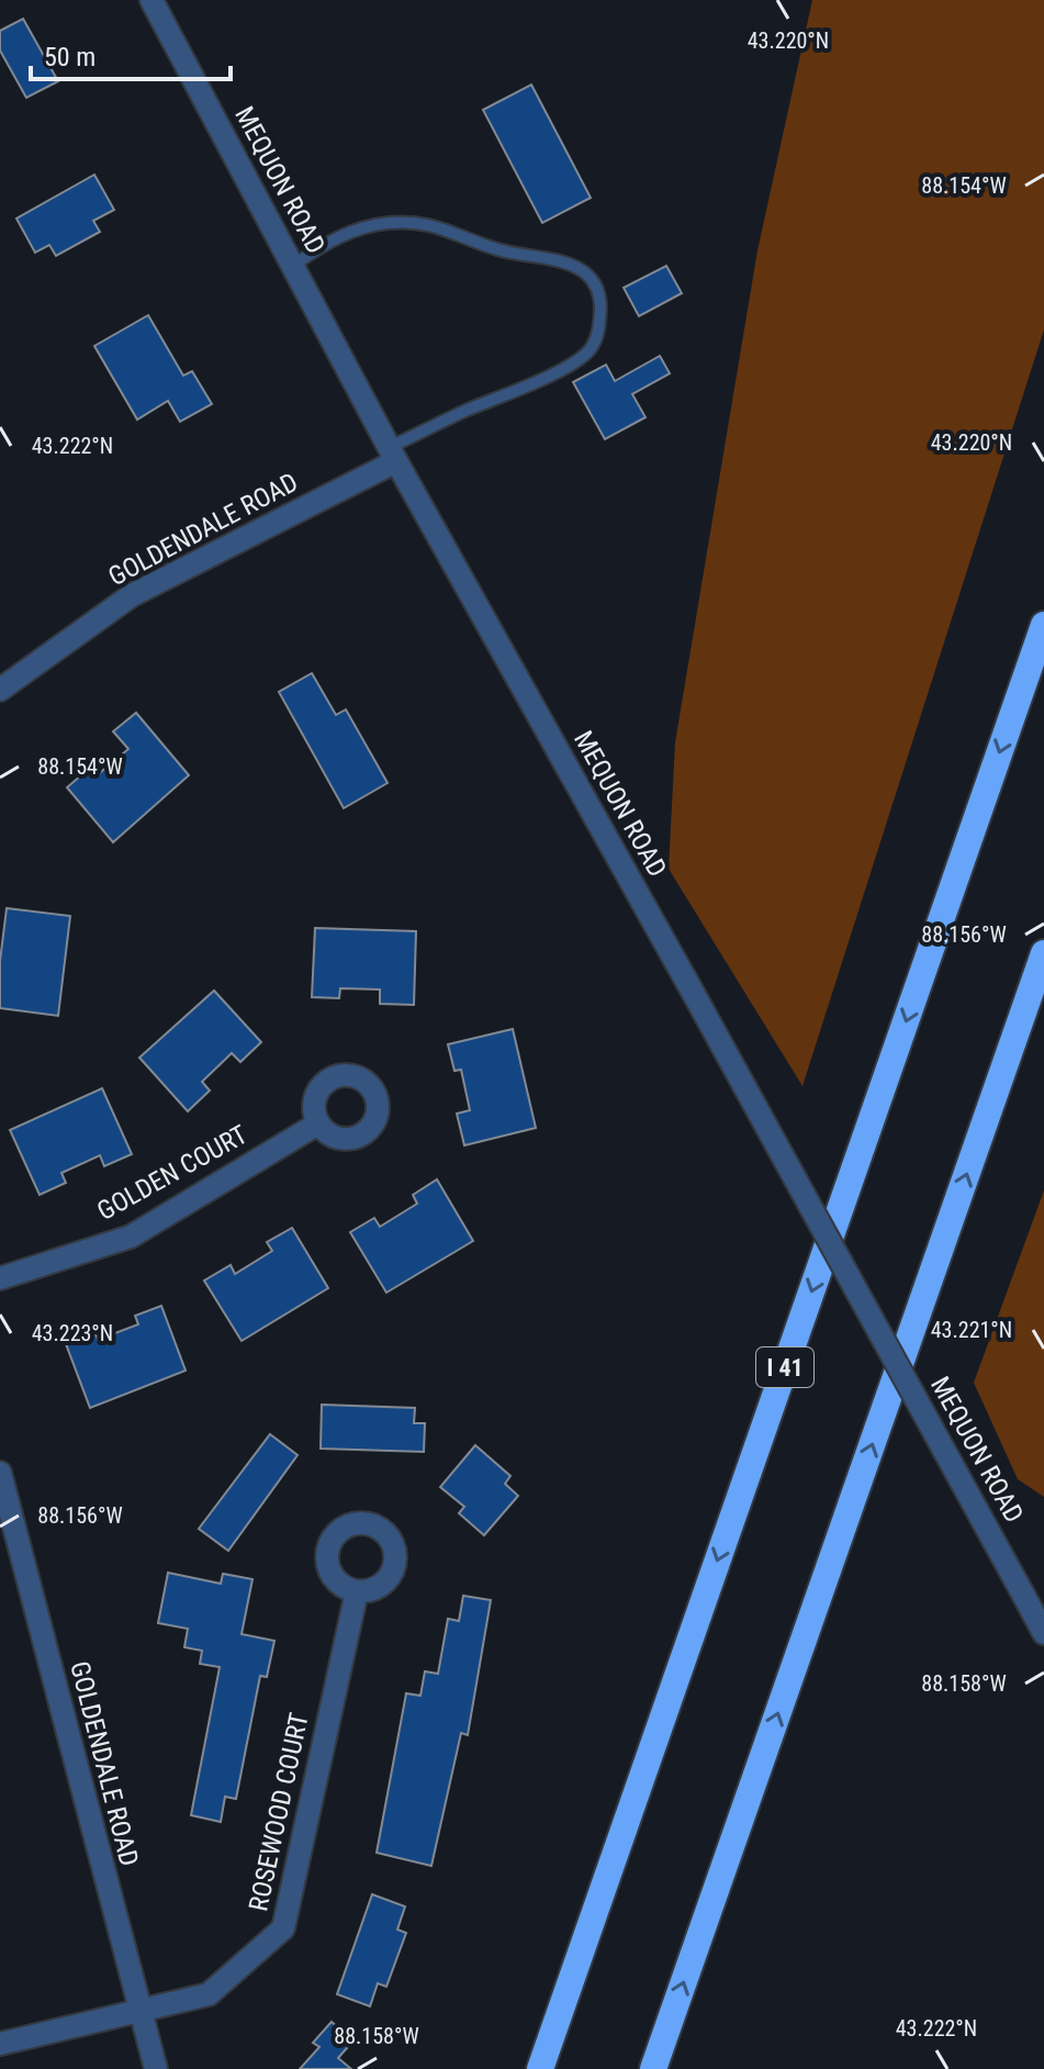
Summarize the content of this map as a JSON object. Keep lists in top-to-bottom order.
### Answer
{
  "streets": {
    "highway": ["I 41"],
    "street": [
      "MEQUON ROAD",
      "GOLDENDALE ROAD",
      "GOLDEN COURT",
      "ROSEWOOD COURT"
    ]
  },
  "crossings": [
    ["MEQUON ROAD", "GOLDENDALE ROAD"],
    ["GOLDENDALE ROAD", "ROSEWOOD COURT"]
  ],
  "scale_bar": "50 m",
  "coordinates": [
    "43.220°N",
    "88.154°W",
    "43.222°N",
    "88.156°W",
    "43.221°N",
    "43.223°N",
    "88.158°W"
  ]
}
